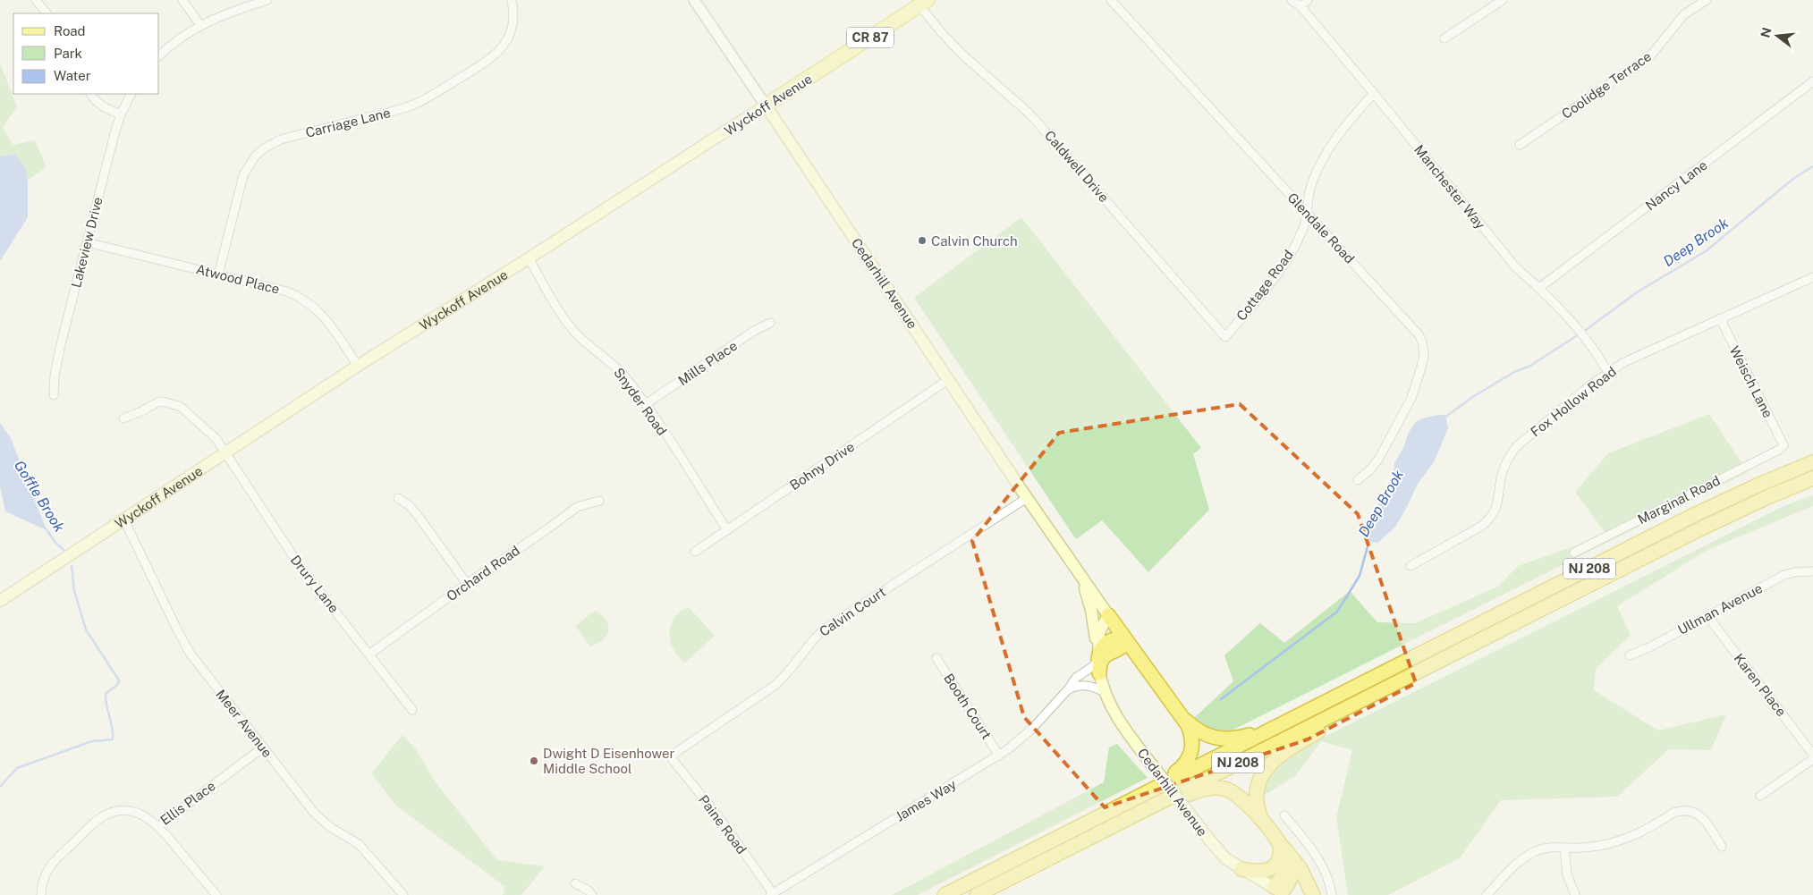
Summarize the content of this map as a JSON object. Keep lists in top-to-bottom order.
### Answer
{
  "streets": {
    "highway": ["NJ 208"],
    "main road": ["CR 87", "Wyckoff Avenue", "Cedarhill Avenue"],
    "street": [
      "Coolidge Terrace",
      "Carriage Lane",
      "Caldwell Drive",
      "Nancy Lane",
      "Manchester Way",
      "Glendale Road",
      "Lakeview Drive",
      "Atwood Place",
      "Cottage Road",
      "Mills Place",
      "Weisch Lane",
      "Snyder Road",
      "Fox Hollow Road",
      "Bohny Drive",
      "Marginal Road",
      "Orchard Road",
      "Drury Lane",
      "Ullman Avenue",
      "Calvin Court",
      "Karen Place",
      "Booth Court",
      "Meer Avenue",
      "James Way",
      "Ellis Place",
      "Paine Road"
    ]
  },
  "crossings": [
    ["Wyckoff Avenue", "Caldwell Drive"],
    ["Wyckoff Avenue", "Atwood Place"],
    ["Wyckoff Avenue", "Cedarhill Avenue"],
    ["Wyckoff Avenue", "Snyder Road"],
    ["Wyckoff Avenue", "Drury Lane"],
    ["Wyckoff Avenue", "Meer Avenue"],
    ["Carriage Lane", "Atwood Place"],
    ["Caldwell Drive", "Cottage Road"],
    ["Nancy Lane", "Manchester Way"],
    ["Manchester Way", "Cottage Road"],
    ["Manchester Way", "Fox Hollow Road"],
    ["Glendale Road", "Cottage Road"],
    ["Lakeview Drive", "Atwood Place"],
    ["Cedarhill Avenue", "Bohny Drive"],
    ["Cedarhill Avenue", "Calvin Court"],
    ["Cedarhill Avenue", "James Way"],
    ["Mills Place", "Snyder Road"],
    ["Weisch Lane", "Fox Hollow Road"],
    ["Weisch Lane", "Marginal Road"],
    ["Snyder Road", "Bohny Drive"],
    ["Orchard Road", "Drury Lane"],
    ["Ullman Avenue", "Karen Place"],
    ["Calvin Court", "Paine Road"],
    ["Booth Court", "James Way"],
    ["Meer Avenue", "Ellis Place"],
    ["James Way", "Paine Road"]
  ],
  "water": ["Deep Brook", "Goffle Brook"],
  "places": ["Calvin Church", "Dwight D Eisenhower Middle School"],
  "legend": ["Road", "Park", "Water"],
  "north": "left"
}
